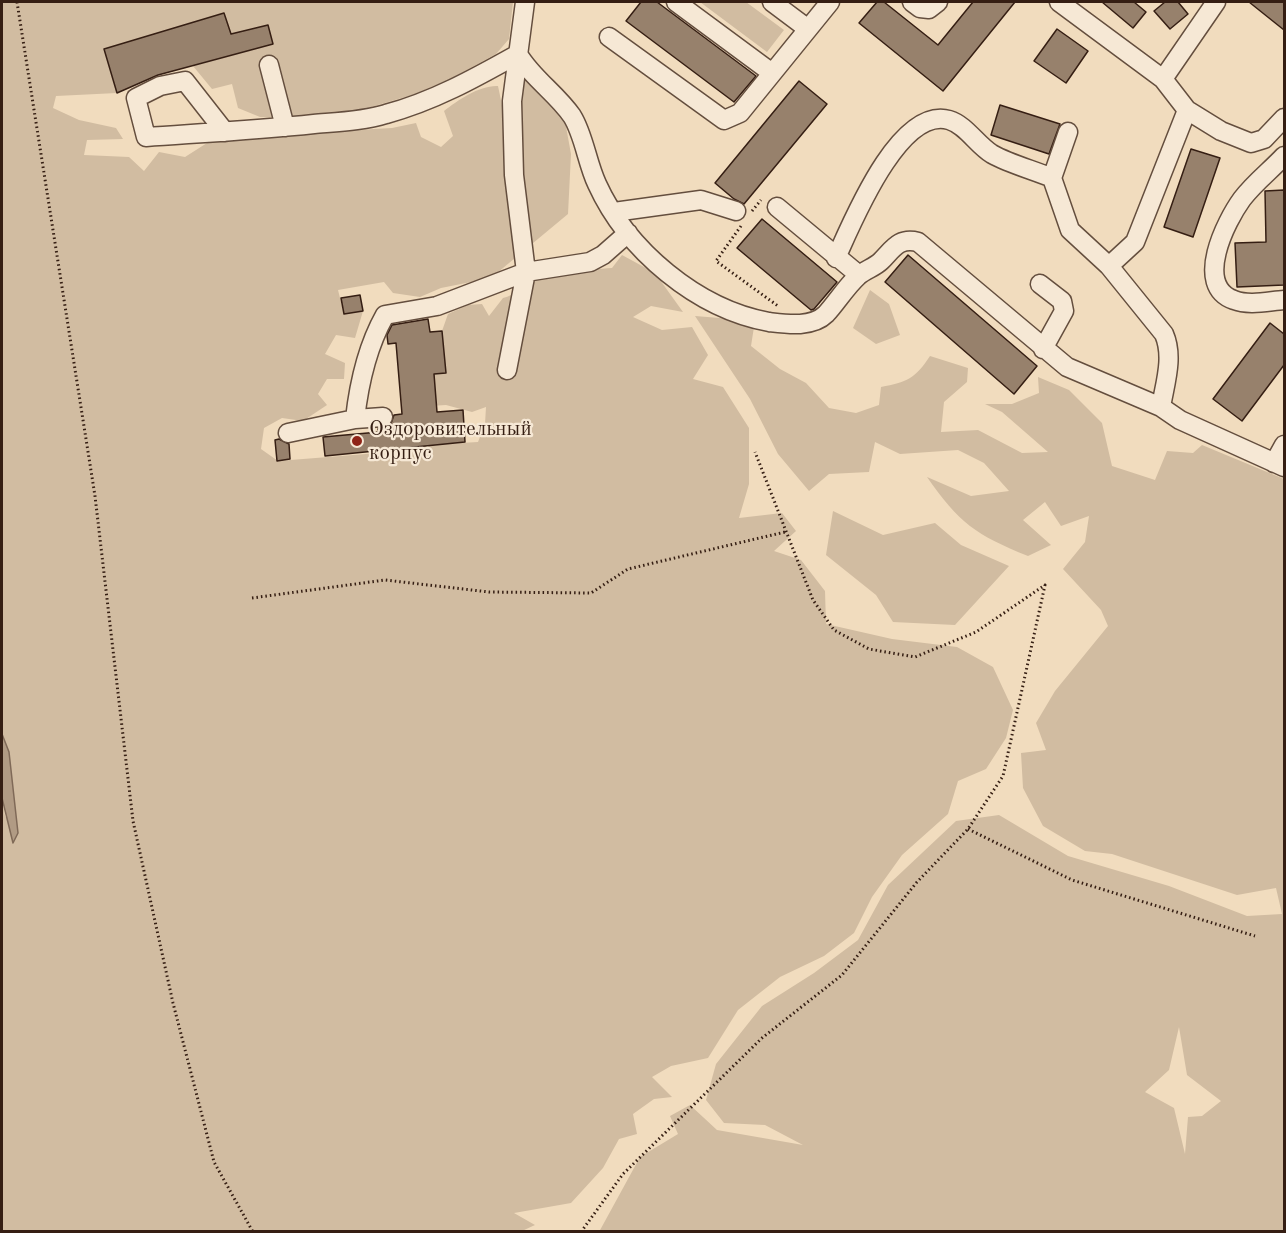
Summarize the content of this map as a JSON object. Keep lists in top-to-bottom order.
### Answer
{
  "places": ["Оздоровительный корпус"]
}
